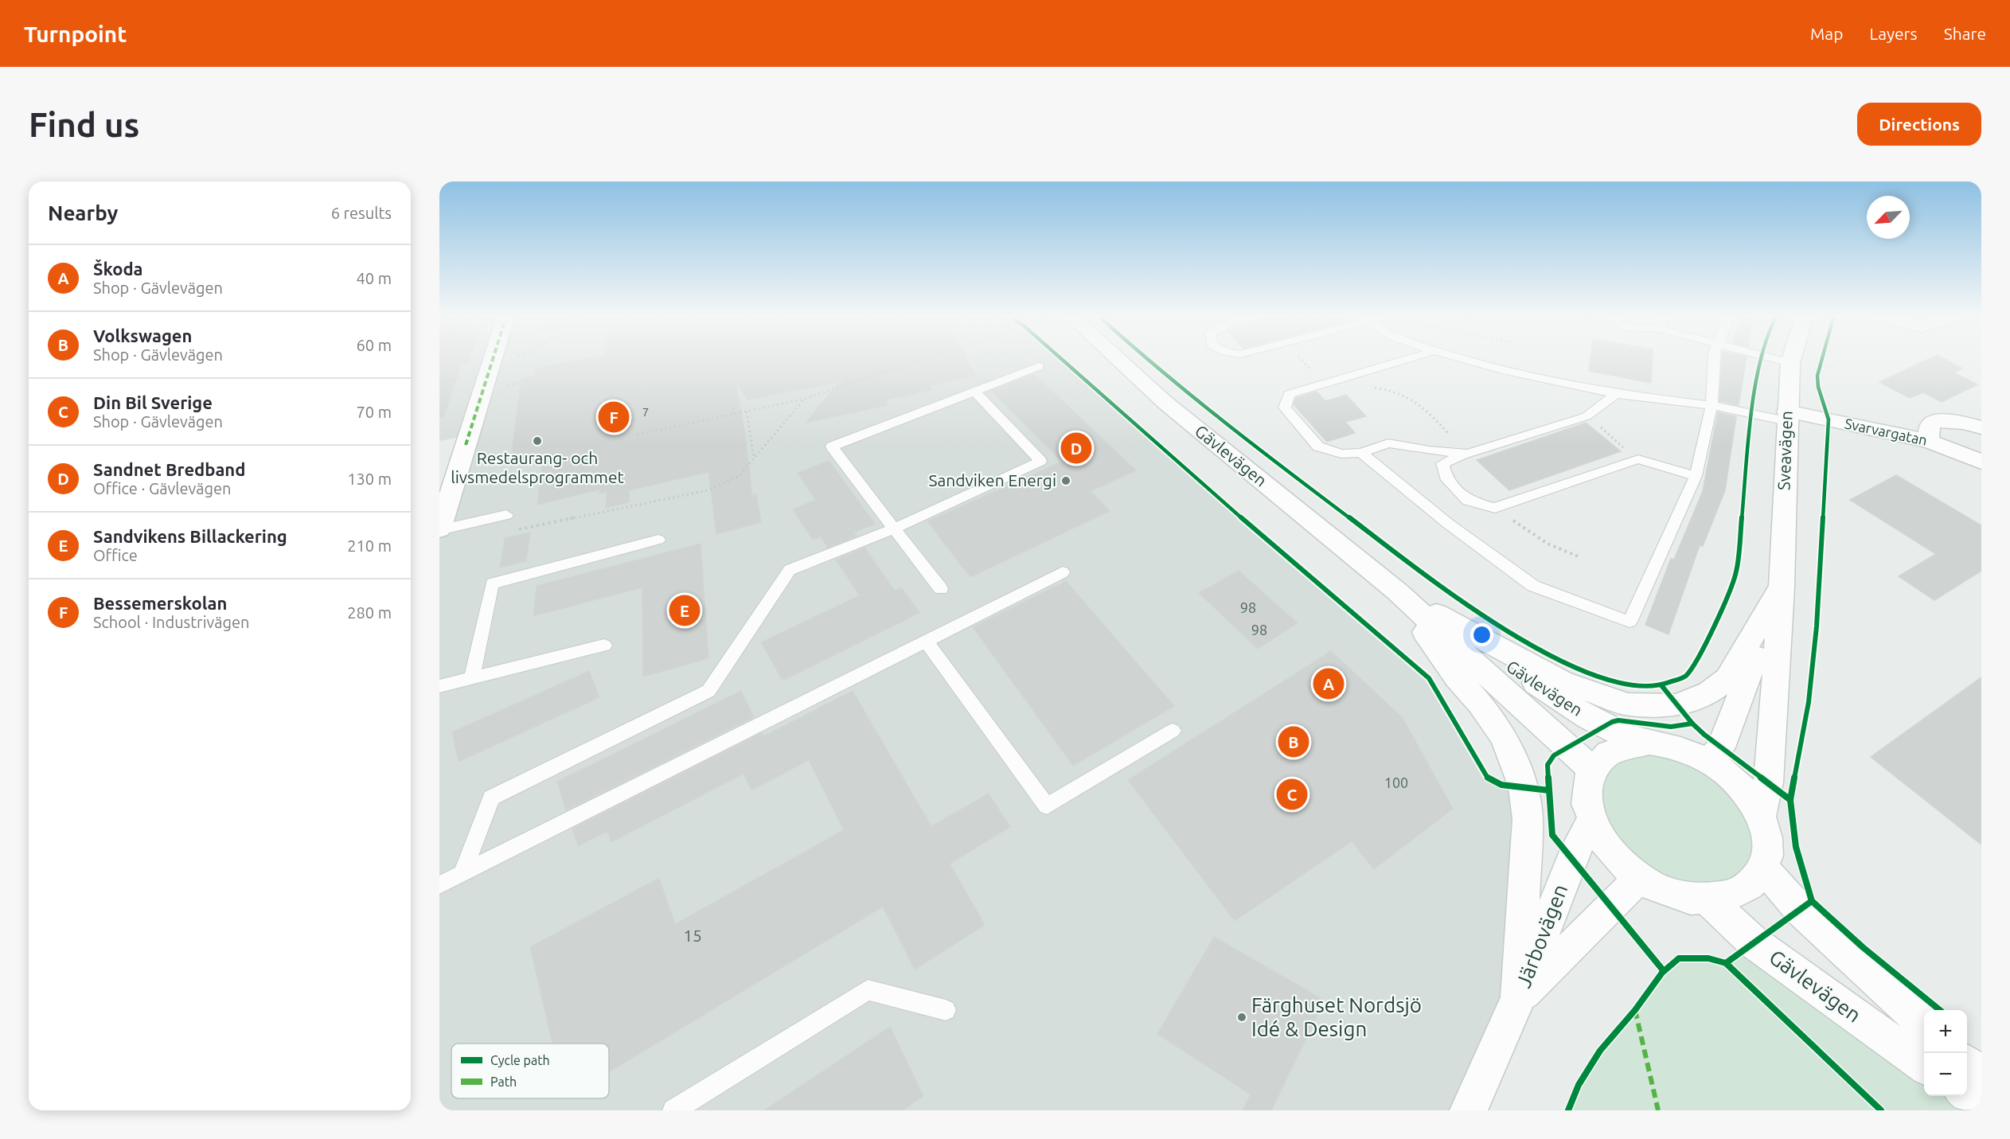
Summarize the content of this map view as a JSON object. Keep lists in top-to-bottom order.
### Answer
{
  "streets": {
    "main road": [
      "Svarvargatan",
      "Sveavägen",
      "Gävlevägen",
      "Järbovägen"
    ]
  },
  "crossings": [
    ["Svarvargatan", "Sveavägen"],
    ["Sveavägen", "Gävlevägen"],
    ["Sveavägen", "Järbovägen"],
    ["Gävlevägen", "Järbovägen"]
  ],
  "places": ["Restaurang- och livsmedelsprogrammet", "Sandviken Energi", "Färghuset Nordsjö Idé & Design"],
  "house_numbers": [
    "7",
    "98",
    "98",
    "100",
    "15"
  ],
  "legend": ["Cycle path", "Path"],
  "north": "bottom left",
  "page": {
    "header": "Turnpoint",
    "nav": ["Map", "Layers", "Share"],
    "buttons": "Directions",
    "title": "Find us",
    "heading": ["Nearby", "6 results"],
    "list": [
      {
        "mark": "A",
        "name": "Škoda",
        "note": "Shop · Gävlevägen",
        "value": "40 m"
      },
      {
        "mark": "B",
        "name": "Volkswagen",
        "note": "Shop · Gävlevägen",
        "value": "60 m"
      },
      {
        "mark": "C",
        "name": "Din Bil Sverige",
        "note": "Shop · Gävlevägen",
        "value": "70 m"
      },
      {
        "mark": "D",
        "name": "Sandnet Bredband",
        "note": "Office · Gävlevägen",
        "value": "130 m"
      },
      {
        "mark": "E",
        "name": "Sandvikens Billackering",
        "note": "Office",
        "value": "210 m"
      },
      {
        "mark": "F",
        "name": "Bessemerskolan",
        "note": "School · Industrivägen",
        "value": "280 m"
      }
    ],
    "pins": [
      "F",
      "D",
      "E",
      "A",
      "B",
      "C"
    ],
    "map_buttons": ["+", "−"]
  }
}
